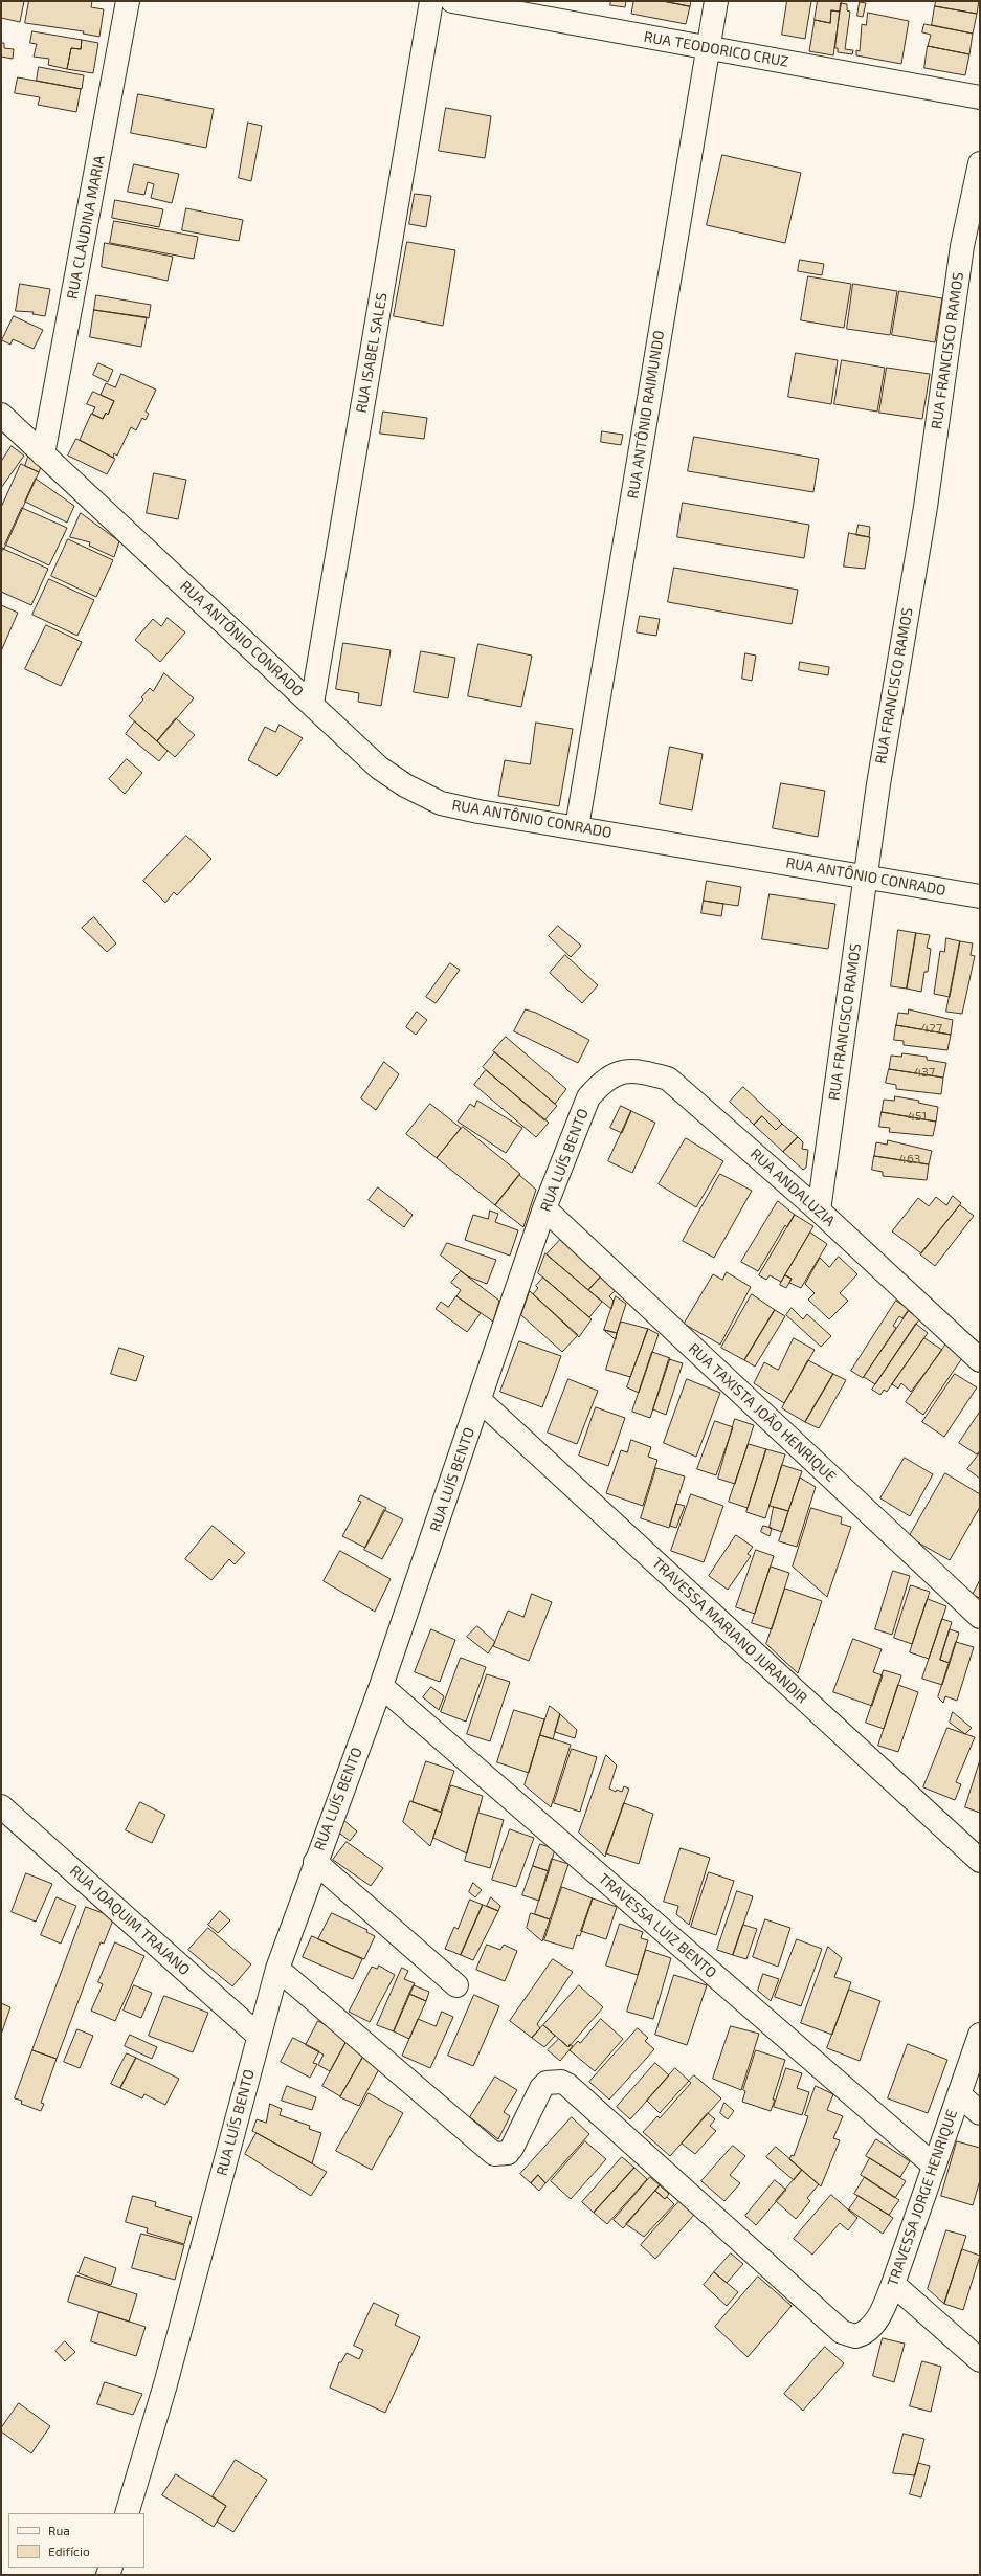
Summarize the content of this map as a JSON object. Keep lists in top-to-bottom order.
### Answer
{
  "streets": {
    "street": [
      "RUA TEODORICO CRUZ",
      "RUA CLAUDINA MARIA",
      "RUA FRANCISCO RAMOS",
      "RUA ISABEL SALES",
      "RUA ANTÔNIO RAIMUNDO",
      "RUA ANTÔNIO CONRADO",
      "RUA LUÍS BENTO",
      "RUA ANDALUZIA",
      "RUA TAXISTA JOÃO HENRIQUE",
      "TRAVESSA MARIANO JURANDIR",
      "RUA JOAQUIM TRAJANO",
      "TRAVESSA LUIZ BENTO",
      "TRAVESSA JORGE HENRIQUE"
    ]
  },
  "crossings": [
    ["RUA TEODORICO CRUZ", "RUA ANTÔNIO RAIMUNDO"],
    ["RUA CLAUDINA MARIA", "RUA ANTÔNIO CONRADO"],
    ["RUA FRANCISCO RAMOS", "RUA ANTÔNIO CONRADO"],
    ["RUA FRANCISCO RAMOS", "RUA ANDALUZIA"],
    ["RUA ISABEL SALES", "RUA ANTÔNIO CONRADO"],
    ["RUA ANTÔNIO RAIMUNDO", "RUA ANTÔNIO CONRADO"],
    ["RUA LUÍS BENTO", "RUA ANDALUZIA"],
    ["RUA LUÍS BENTO", "RUA TAXISTA JOÃO HENRIQUE"],
    ["RUA LUÍS BENTO", "TRAVESSA MARIANO JURANDIR"],
    ["RUA LUÍS BENTO", "RUA JOAQUIM TRAJANO"],
    ["RUA LUÍS BENTO", "TRAVESSA LUIZ BENTO"],
    ["RUA LUÍS BENTO", "TRAVESSA JORGE HENRIQUE"],
    ["TRAVESSA LUIZ BENTO", "TRAVESSA JORGE HENRIQUE"]
  ],
  "house_numbers": [
    "427",
    "437",
    "451",
    "463"
  ],
  "legend": ["Rua", "Edifício"]
}
